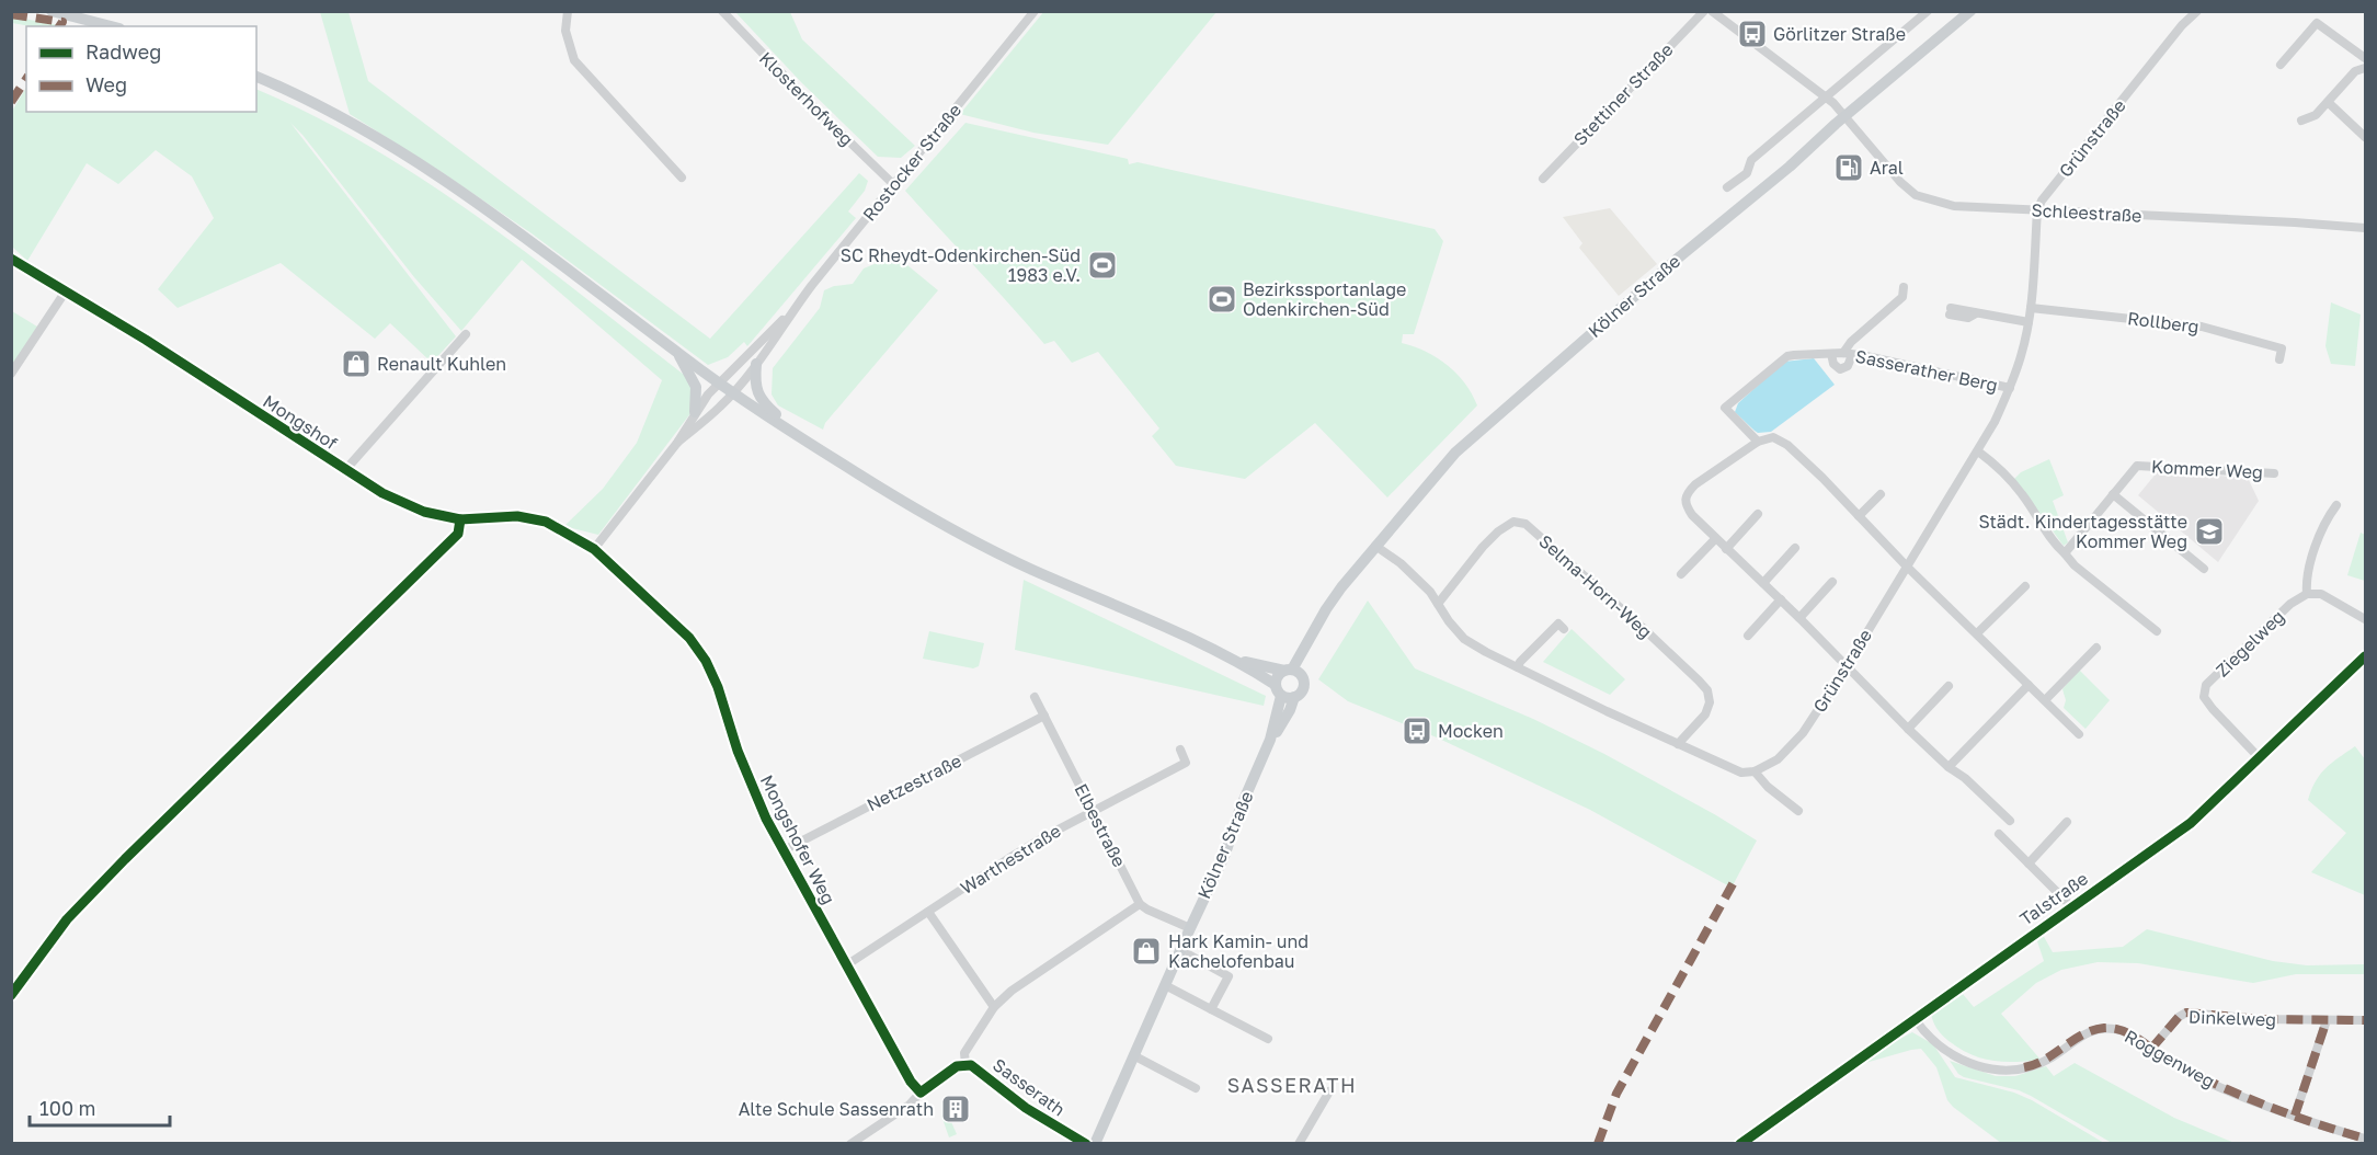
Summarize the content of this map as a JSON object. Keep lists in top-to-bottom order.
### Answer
{
  "streets": {
    "main road": ["Kölner Straße"],
    "street": [
      "Stettiner Straße",
      "Klosterhofweg",
      "Grünstraße",
      "Rostocker Straße",
      "Schleestraße",
      "Rollberg",
      "Sasserather Berg",
      "Mongshof",
      "Kommer Weg",
      "Selma-Horn-Weg",
      "Ziegelweg",
      "Netzestraße",
      "Elbestraße",
      "Mongshofer Weg",
      "Warthestraße",
      "Talstraße",
      "Dinkelweg",
      "Roggenweg",
      "Sasserath"
    ]
  },
  "crossings": [
    ["Klosterhofweg", "Rostocker Straße"],
    ["Grünstraße", "Schleestraße"],
    ["Grünstraße", "Rollberg"],
    ["Grünstraße", "Sasserather Berg"],
    ["Schleestraße", "Kölner Straße"],
    ["Mongshof", "Mongshofer Weg"],
    ["Ziegelweg", "Talstraße"],
    ["Netzestraße", "Elbestraße"],
    ["Netzestraße", "Mongshofer Weg"],
    ["Elbestraße", "Warthestraße"],
    ["Elbestraße", "Sasserath"],
    ["Mongshofer Weg", "Warthestraße"],
    ["Mongshofer Weg", "Sasserath"],
    ["Talstraße", "Roggenweg"],
    ["Dinkelweg", "Roggenweg"]
  ],
  "districts": ["SASSERATH"],
  "places": {
    "bus stop": ["Görlitzer Straße", "Mocken"],
    "fuel station": ["Aral"],
    "sports": ["SC Rheydt-Odenkirchen-Süd 1983 e.V.", "Bezirkssportanlage Odenkirchen-Süd"],
    "shop": ["Renault Kuhlen", "Hark Kamin- und Kachelofenbau"],
    "school or university": ["Städt. Kindertagesstätte Kommer Weg"],
    "building": ["Alte Schule Sassenrath"]
  },
  "legend": ["Radweg", "Weg"],
  "scale_bar": "100 m"
}
